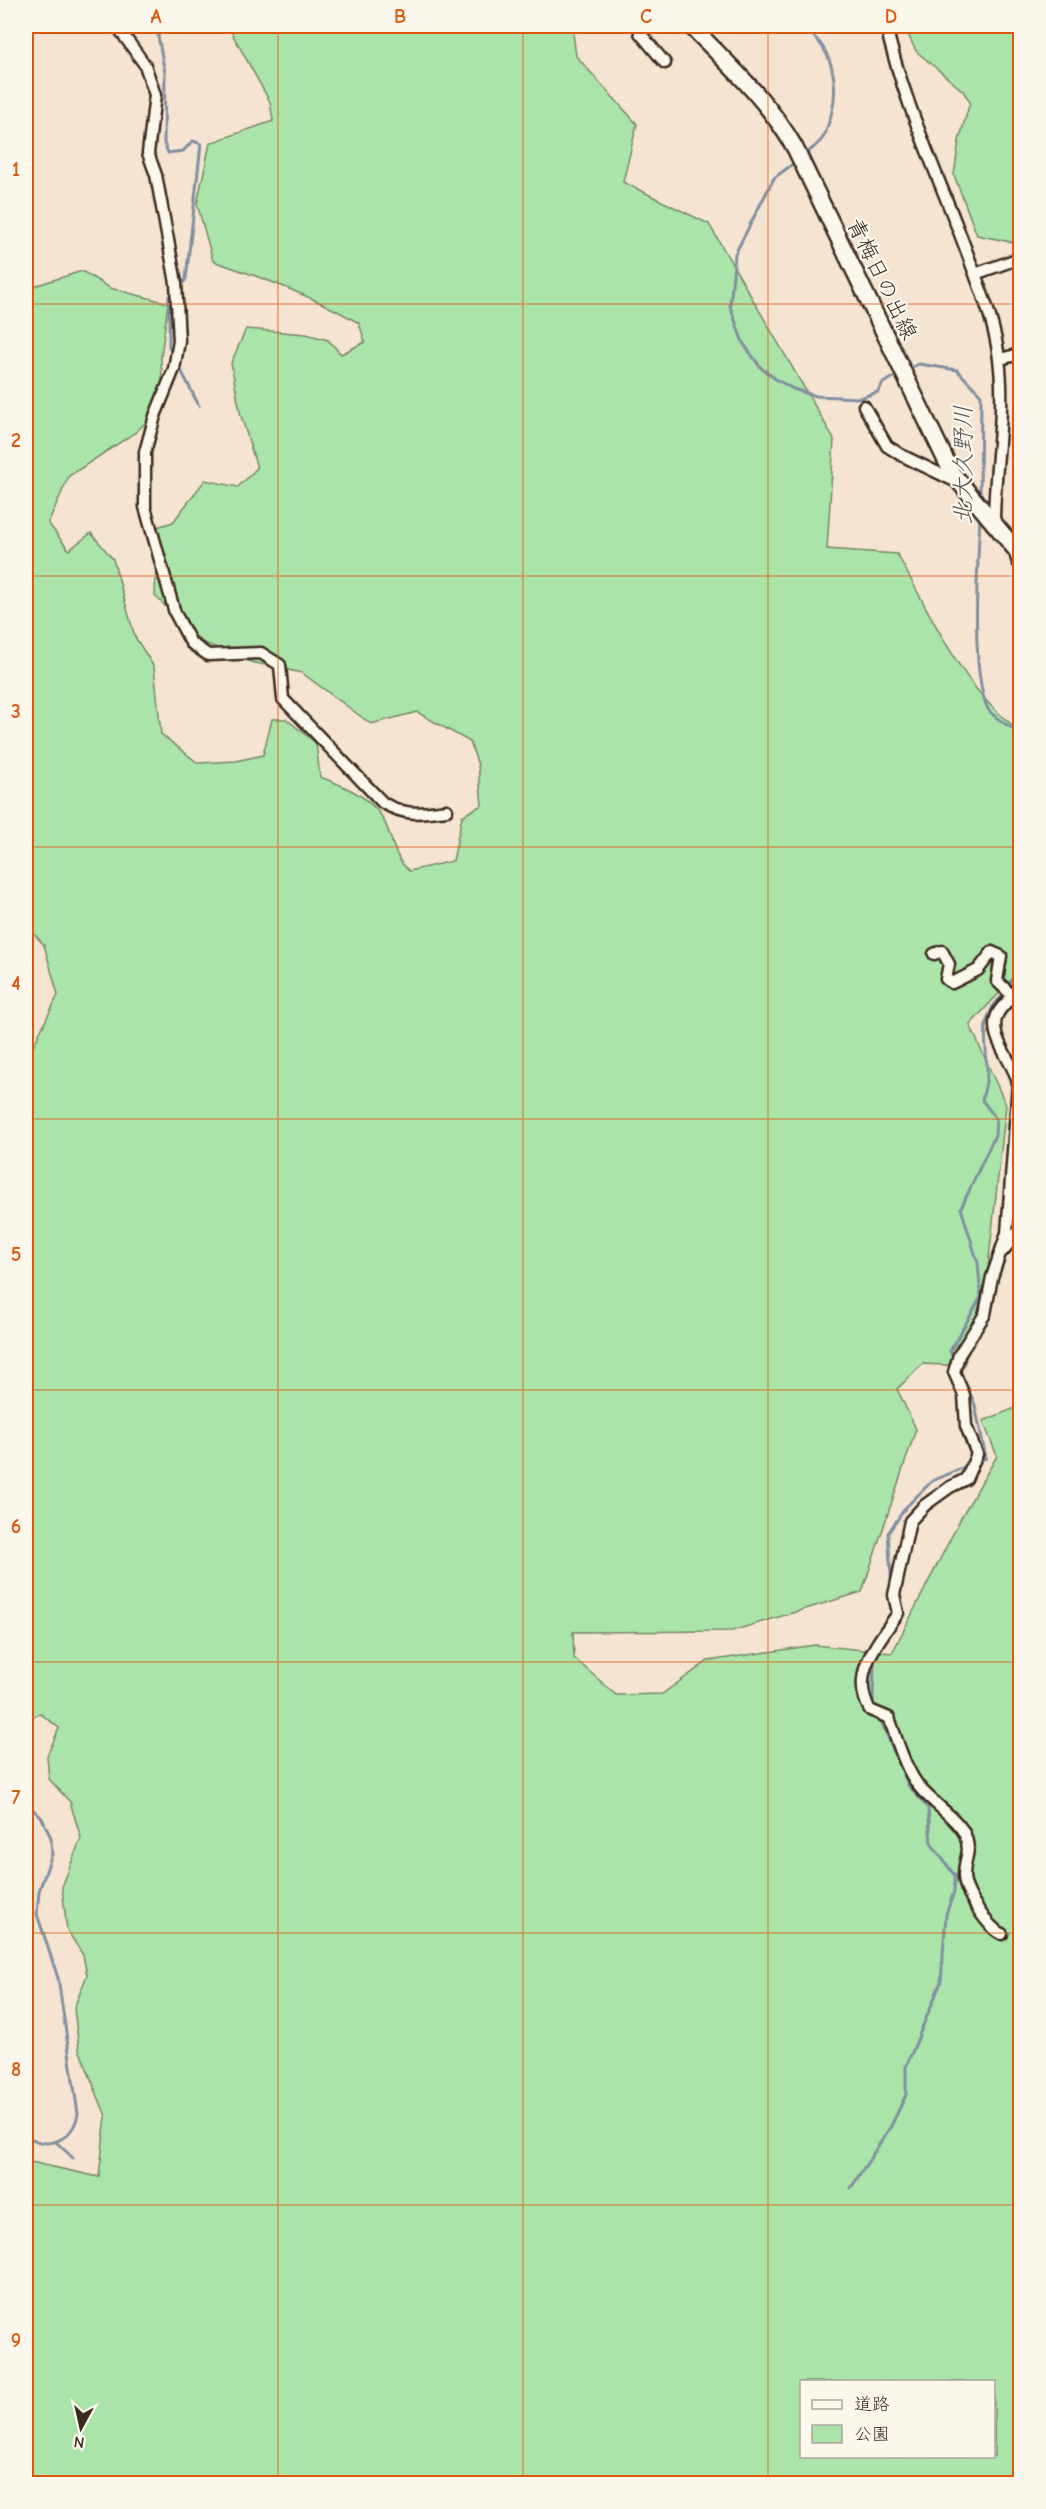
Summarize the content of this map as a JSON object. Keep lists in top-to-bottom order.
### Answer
{
  "streets": {
    "main road": ["青梅日の出線"]
  },
  "water": ["北大久野川"],
  "legend": ["道路", "公園"],
  "north": "bottom",
  "grid": {
    "columns": [
      "A",
      "B",
      "C",
      "D"
    ],
    "rows": [
      "1",
      "2",
      "3",
      "4",
      "5",
      "6",
      "7",
      "8",
      "9"
    ]
  }
}
